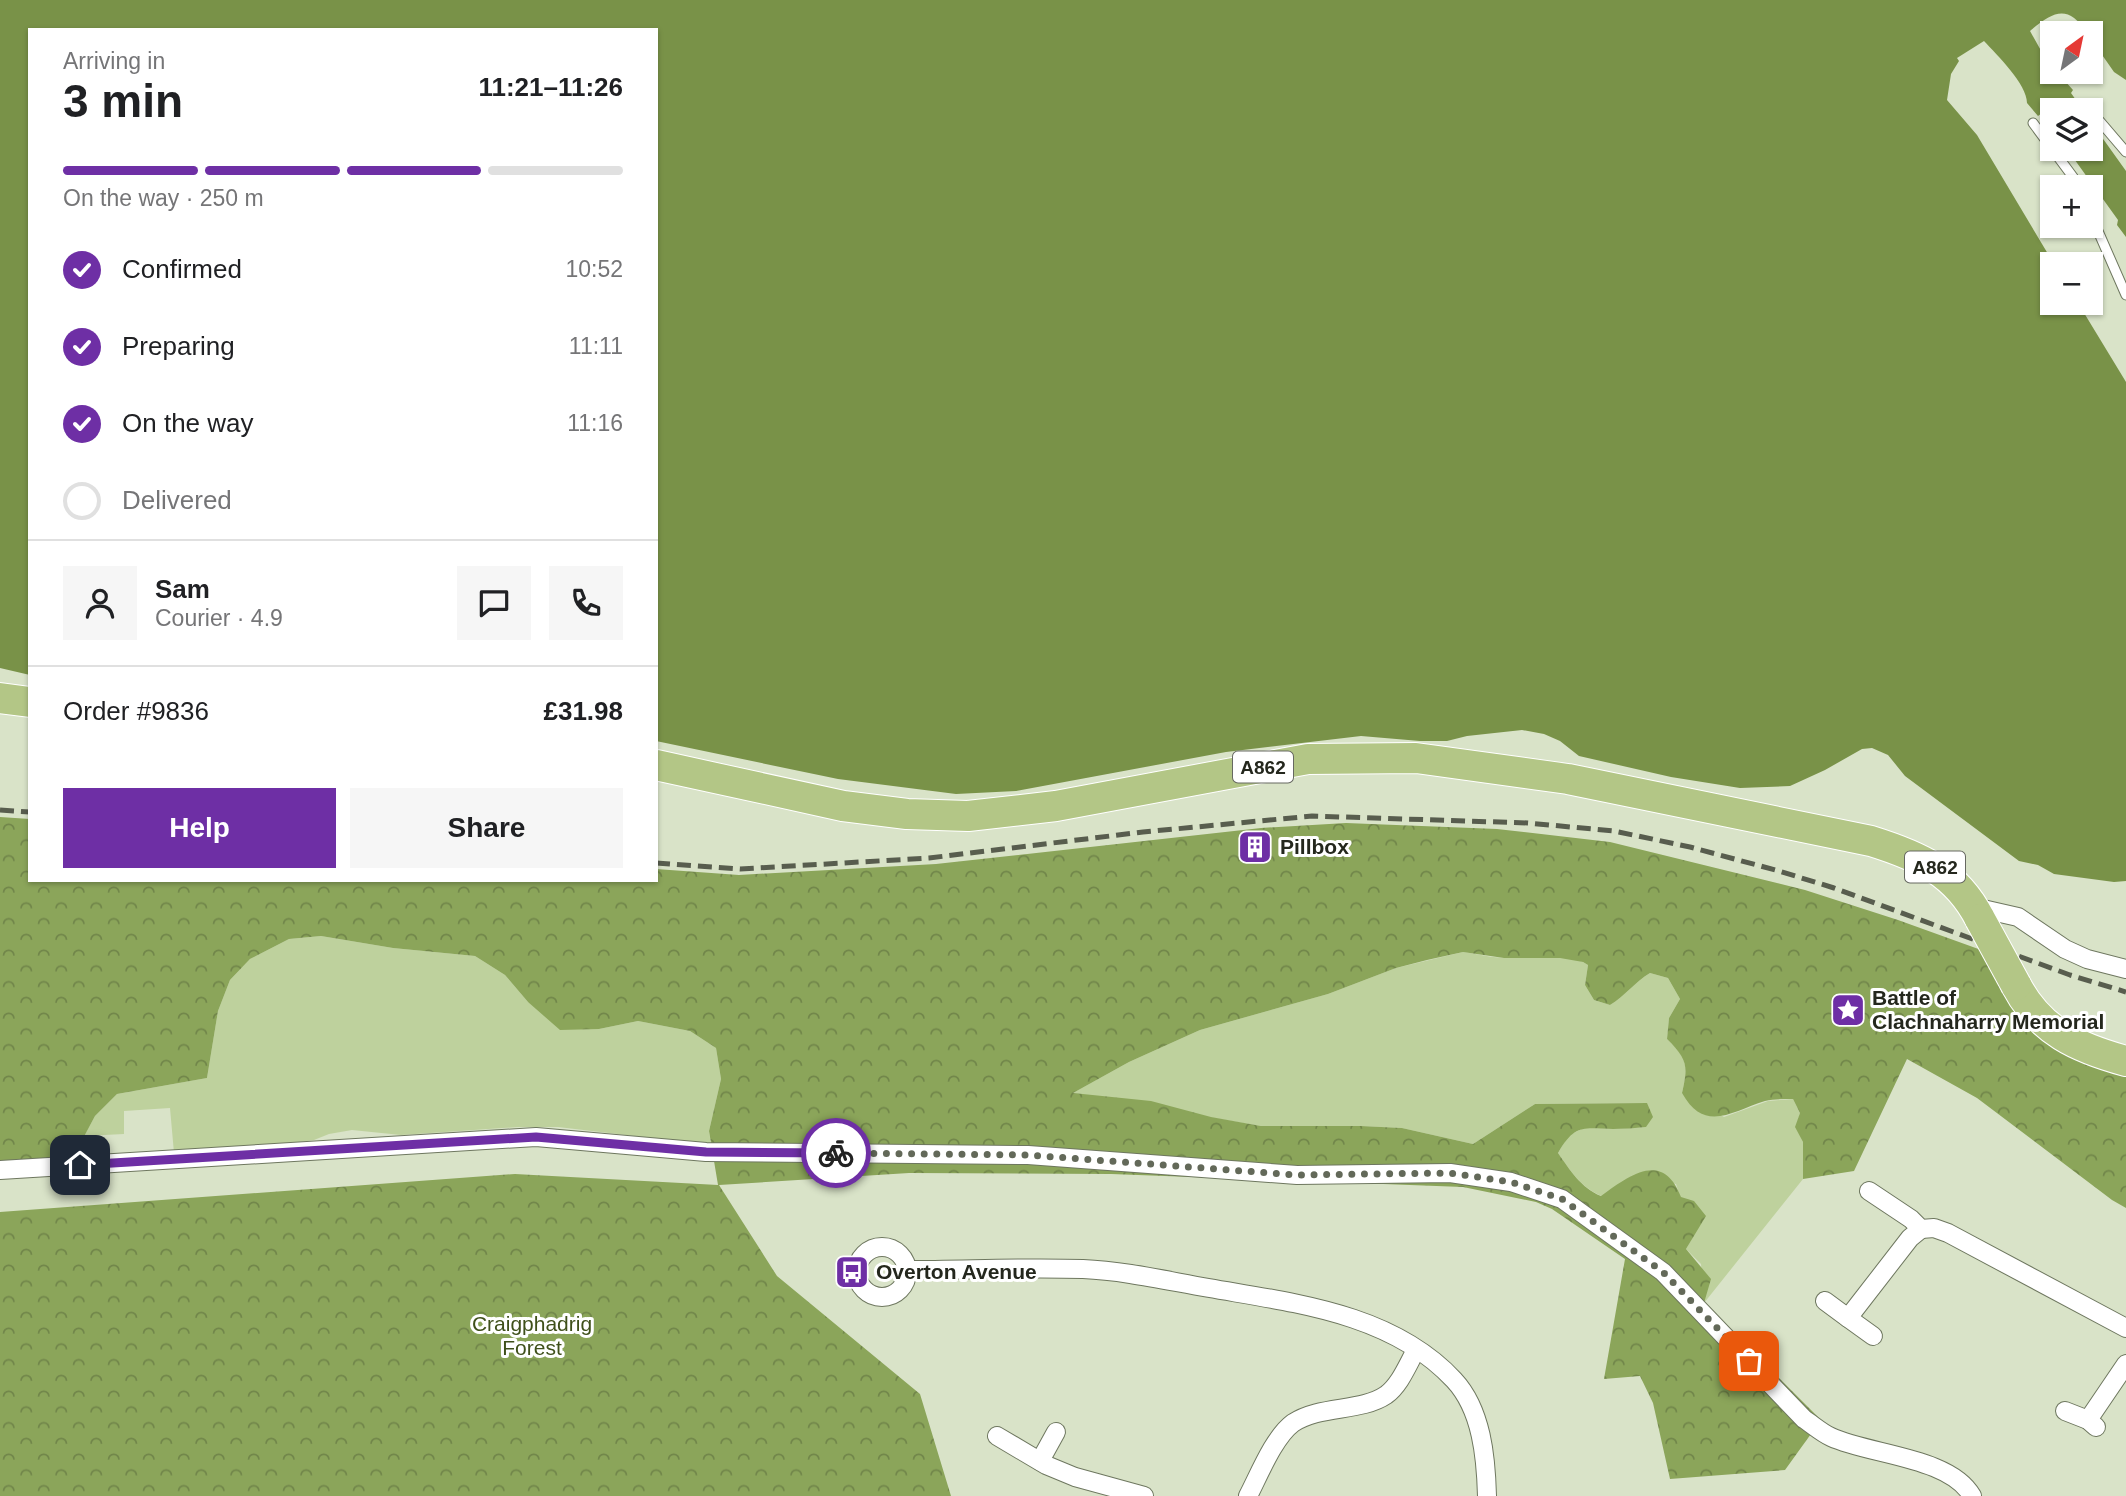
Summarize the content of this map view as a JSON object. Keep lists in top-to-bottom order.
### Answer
{
  "streets": {
    "main road": ["A862"]
  },
  "parks": ["Craigphadrig Forest"],
  "places": {
    "building": ["Pillbox"],
    "place": ["Battle of Clachnaharry Memorial"],
    "bus stop": ["Overton Avenue"]
  },
  "north": "top right",
  "page": {
    "map_buttons": ["+", "−"],
    "heading": ["3 min", "Arriving in", "11:21–11:26"],
    "panel": [
      "Sam",
      "Courier · 4.9",
      "Order #9836",
      "£31.98"
    ],
    "bar": "On the way · 250 m",
    "list": [
      ["Confirmed", "10:52"],
      ["Preparing", "11:11"],
      ["On the way", "11:16"],
      "Delivered"
    ],
    "buttons": ["Help", "Share"]
  }
}
